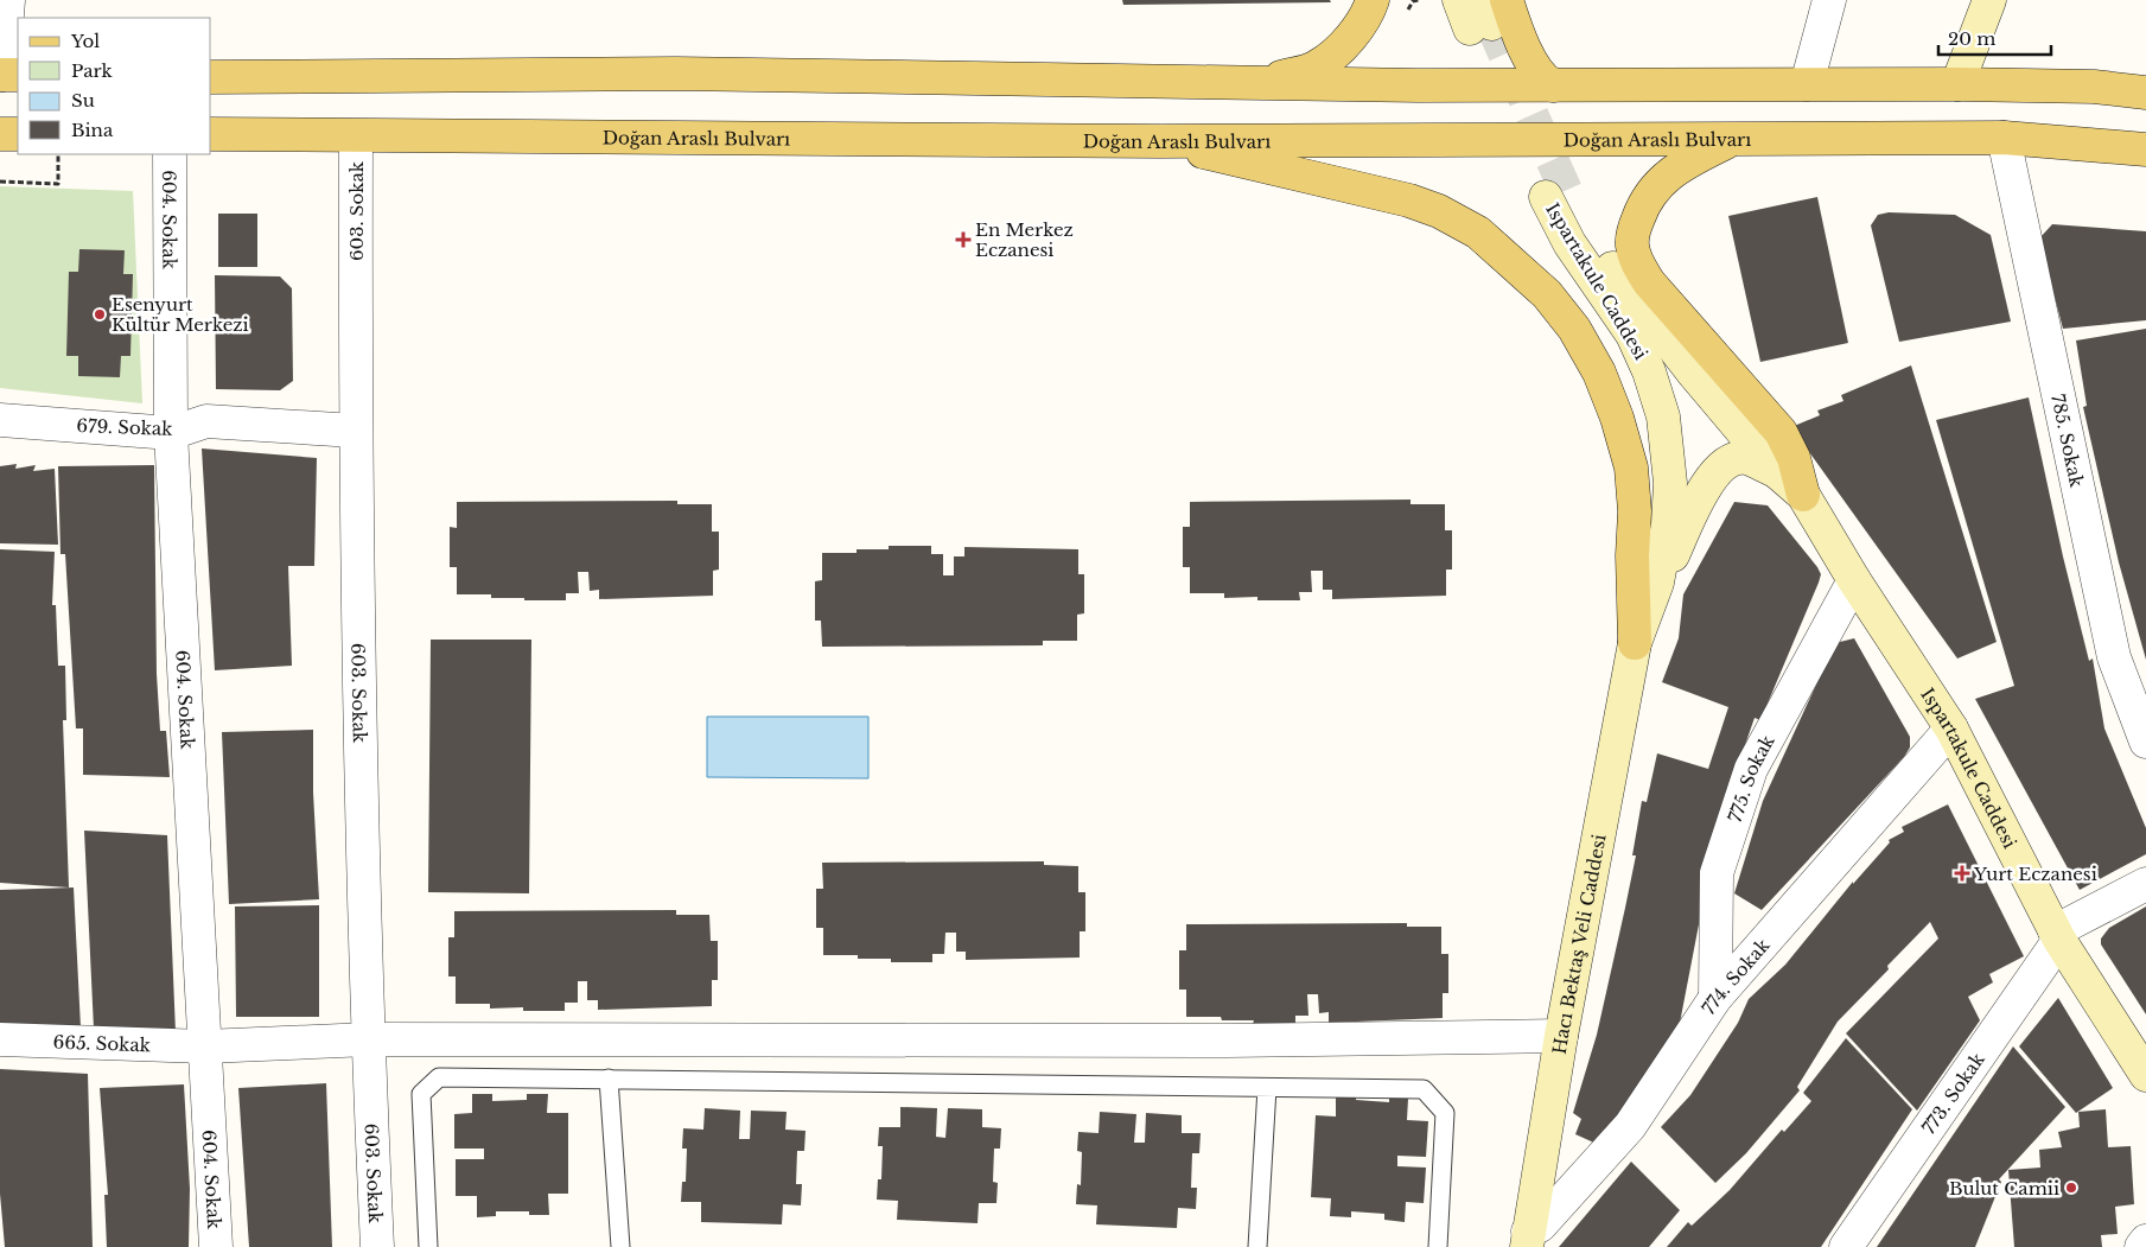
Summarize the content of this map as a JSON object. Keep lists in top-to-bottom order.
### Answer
{
  "streets": {
    "main road": ["Doğan Araslı Bulvarı"],
    "street": [
      "603. Sokak",
      "604. Sokak",
      "Ispartakule Caddesi",
      "679. Sokak",
      "785. Sokak",
      "775. Sokak",
      "Hacı Bektaş Veli Caddesi",
      "774. Sokak",
      "665. Sokak",
      "773. Sokak"
    ]
  },
  "crossings": [
    ["Doğan Araslı Bulvarı", "603. Sokak"],
    ["Doğan Araslı Bulvarı", "785. Sokak"],
    ["603. Sokak", "679. Sokak"],
    ["603. Sokak", "665. Sokak"],
    ["604. Sokak", "679. Sokak"],
    ["604. Sokak", "665. Sokak"],
    ["Ispartakule Caddesi", "775. Sokak"],
    ["Ispartakule Caddesi", "Hacı Bektaş Veli Caddesi"],
    ["Ispartakule Caddesi", "774. Sokak"],
    ["Ispartakule Caddesi", "773. Sokak"],
    ["775. Sokak", "774. Sokak"],
    ["Hacı Bektaş Veli Caddesi", "774. Sokak"],
    ["Hacı Bektaş Veli Caddesi", "665. Sokak"]
  ],
  "places": {
    "health": ["En Merkez Eczanesi", "Yurt Eczanesi"],
    "other": ["Esenyurt Kültür Merkezi", "Bulut Camii"]
  },
  "legend": [
    "Yol",
    "Park",
    "Su",
    "Bina"
  ],
  "scale_bar": "20 m"
}
